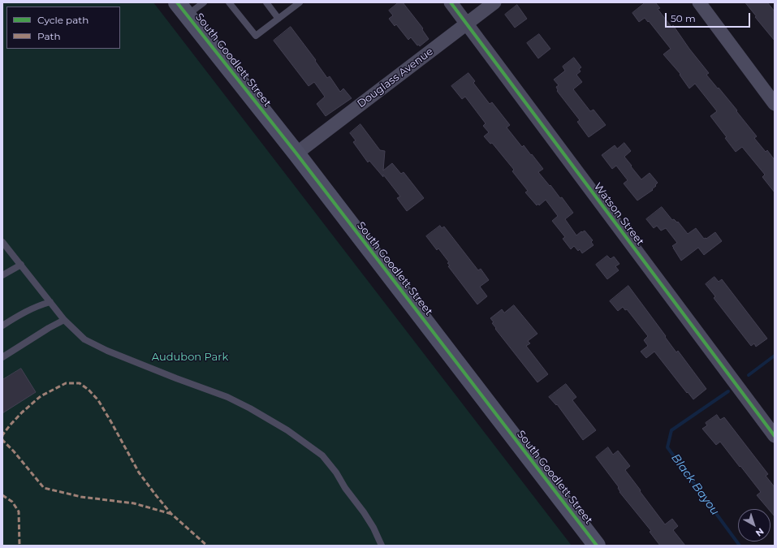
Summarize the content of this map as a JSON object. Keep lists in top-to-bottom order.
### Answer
{
  "streets": {
    "main road": ["South Goodlett Street"],
    "street": ["Douglass Avenue", "Watson Street"]
  },
  "crossings": [
    ["South Goodlett Street", "Douglass Avenue"],
    ["Douglass Avenue", "Watson Street"]
  ],
  "water": ["Black Bayou"],
  "parks": ["Audubon Park"],
  "legend": ["Cycle path", "Path"],
  "scale_bar": "50 m",
  "north": "bottom right"
}
